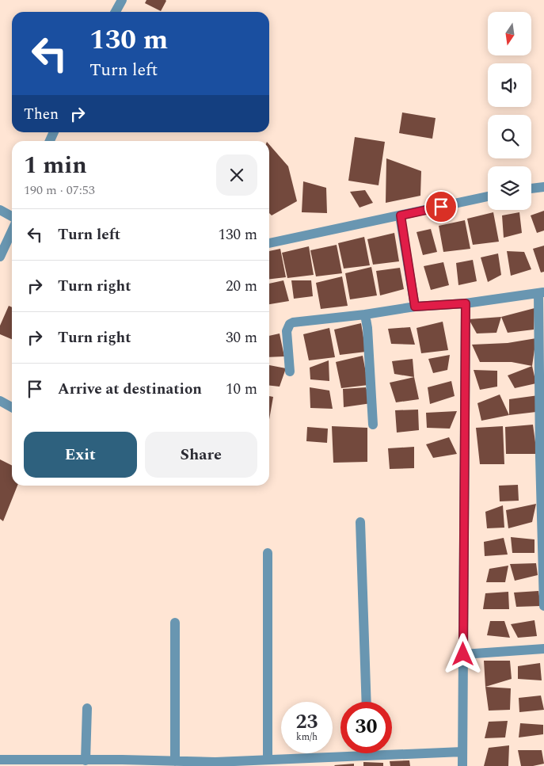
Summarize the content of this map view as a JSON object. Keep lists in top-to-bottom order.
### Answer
{
  "north": "bottom",
  "page": {
    "turn": ["130 m", "Turn left"],
    "then": "Then",
    "heading": ["1 min", "190 m · 07:53"],
    "list": [
      {
        "name": "Turn left",
        "value": "130 m"
      },
      {
        "name": "Turn right",
        "value": "20 m"
      },
      {
        "name": "Turn right",
        "value": "30 m"
      },
      {
        "name": "Arrive at destination",
        "value": "10 m"
      }
    ],
    "buttons": ["Exit", "Share"],
    "speed": "23 km/h",
    "limit": "30"
  }
}
